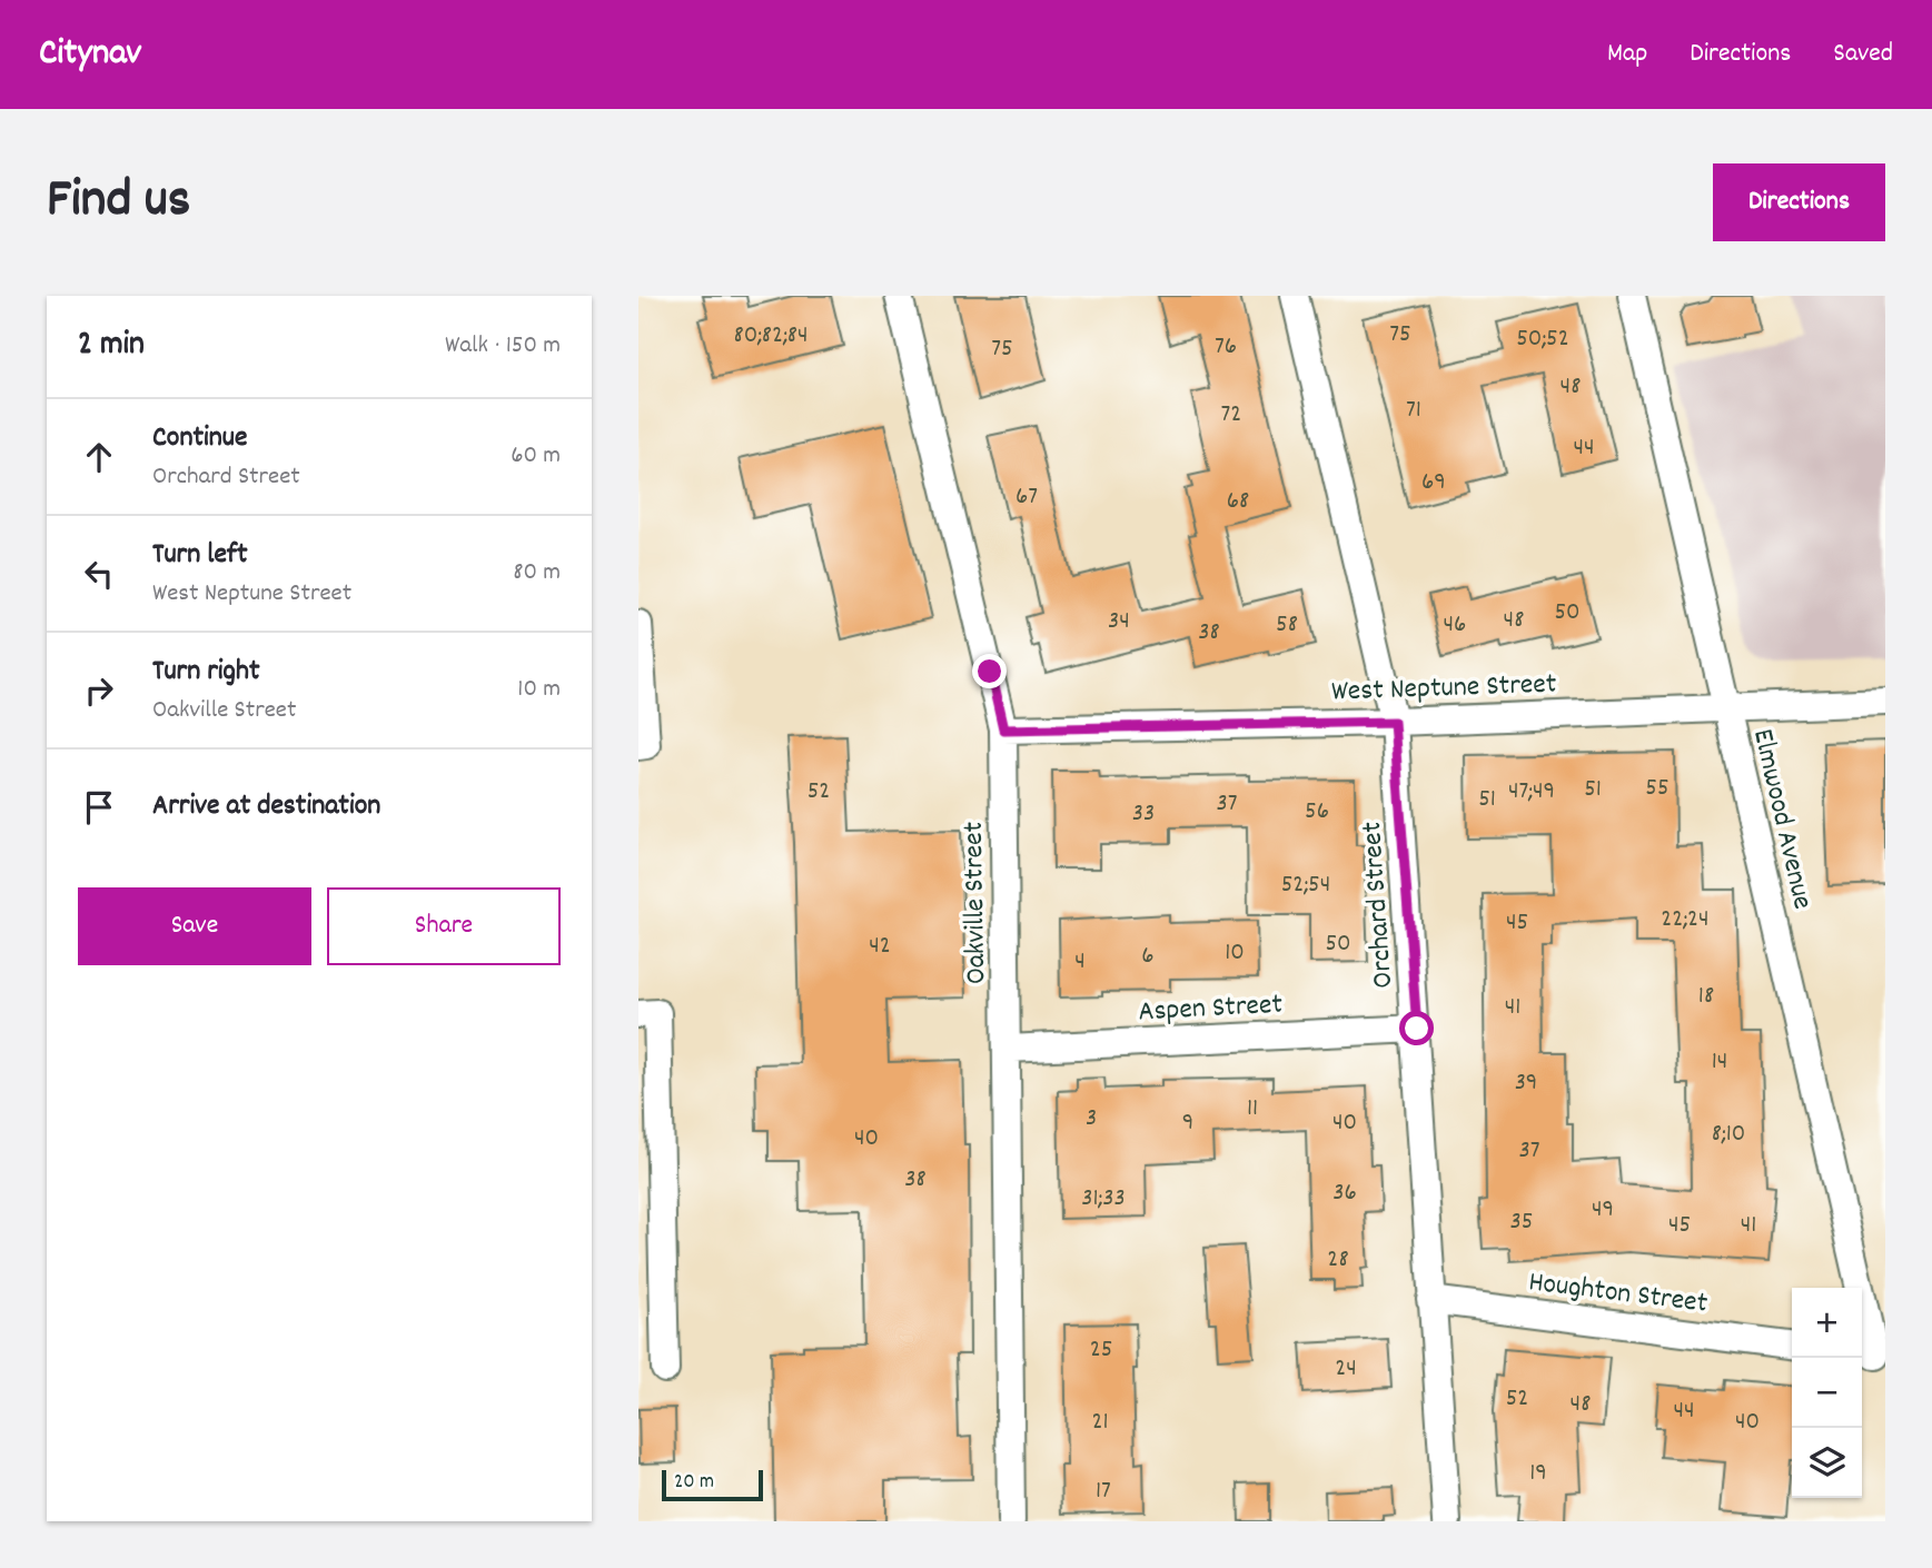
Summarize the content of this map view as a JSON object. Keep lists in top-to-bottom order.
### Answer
{
  "streets": {
    "street": [
      "West Neptune Street",
      "Elmwood Avenue",
      "Oakville Street",
      "Orchard Street",
      "Aspen Street",
      "Houghton Street"
    ]
  },
  "crossings": [
    ["West Neptune Street", "Elmwood Avenue"],
    ["West Neptune Street", "Oakville Street"],
    ["West Neptune Street", "Orchard Street"],
    ["Oakville Street", "Aspen Street"],
    ["Orchard Street", "Aspen Street"],
    ["Orchard Street", "Houghton Street"]
  ],
  "house_numbers": [
    "75",
    "80;82;84",
    "50;52",
    "76",
    "75",
    "48",
    "71",
    "72",
    "44",
    "69",
    "67",
    "68",
    "50",
    "48",
    "34",
    "58",
    "46",
    "38",
    "55",
    "51",
    "52",
    "47;49",
    "51",
    "37",
    "56",
    "33",
    "52;54",
    "22;24",
    "45",
    "50",
    "42",
    "10",
    "6",
    "4",
    "18",
    "41",
    "14",
    "39",
    "11",
    "3",
    "9",
    "40",
    "8;10",
    "40",
    "37",
    "38",
    "36",
    "31;33",
    "49",
    "35",
    "45",
    "41",
    "28",
    "25",
    "24",
    "52",
    "48",
    "44",
    "21",
    "40",
    "19",
    "17"
  ],
  "scale_bar": "20 m",
  "page": {
    "header": "Citynav",
    "nav": ["Map", "Directions", "Saved"],
    "title": "Find us",
    "buttons": [
      "Directions",
      ["Save", "Share"]
    ],
    "heading": ["2 min", "Walk · 150 m"],
    "list": [
      ["Continue", "Orchard Street", "60 m"],
      ["Turn left", "West Neptune Street", "80 m"],
      ["Turn right", "Oakville Street", "10 m"],
      "Arrive at destination"
    ],
    "map_buttons": ["+", "−"],
    "scale": "20 m"
  }
}
